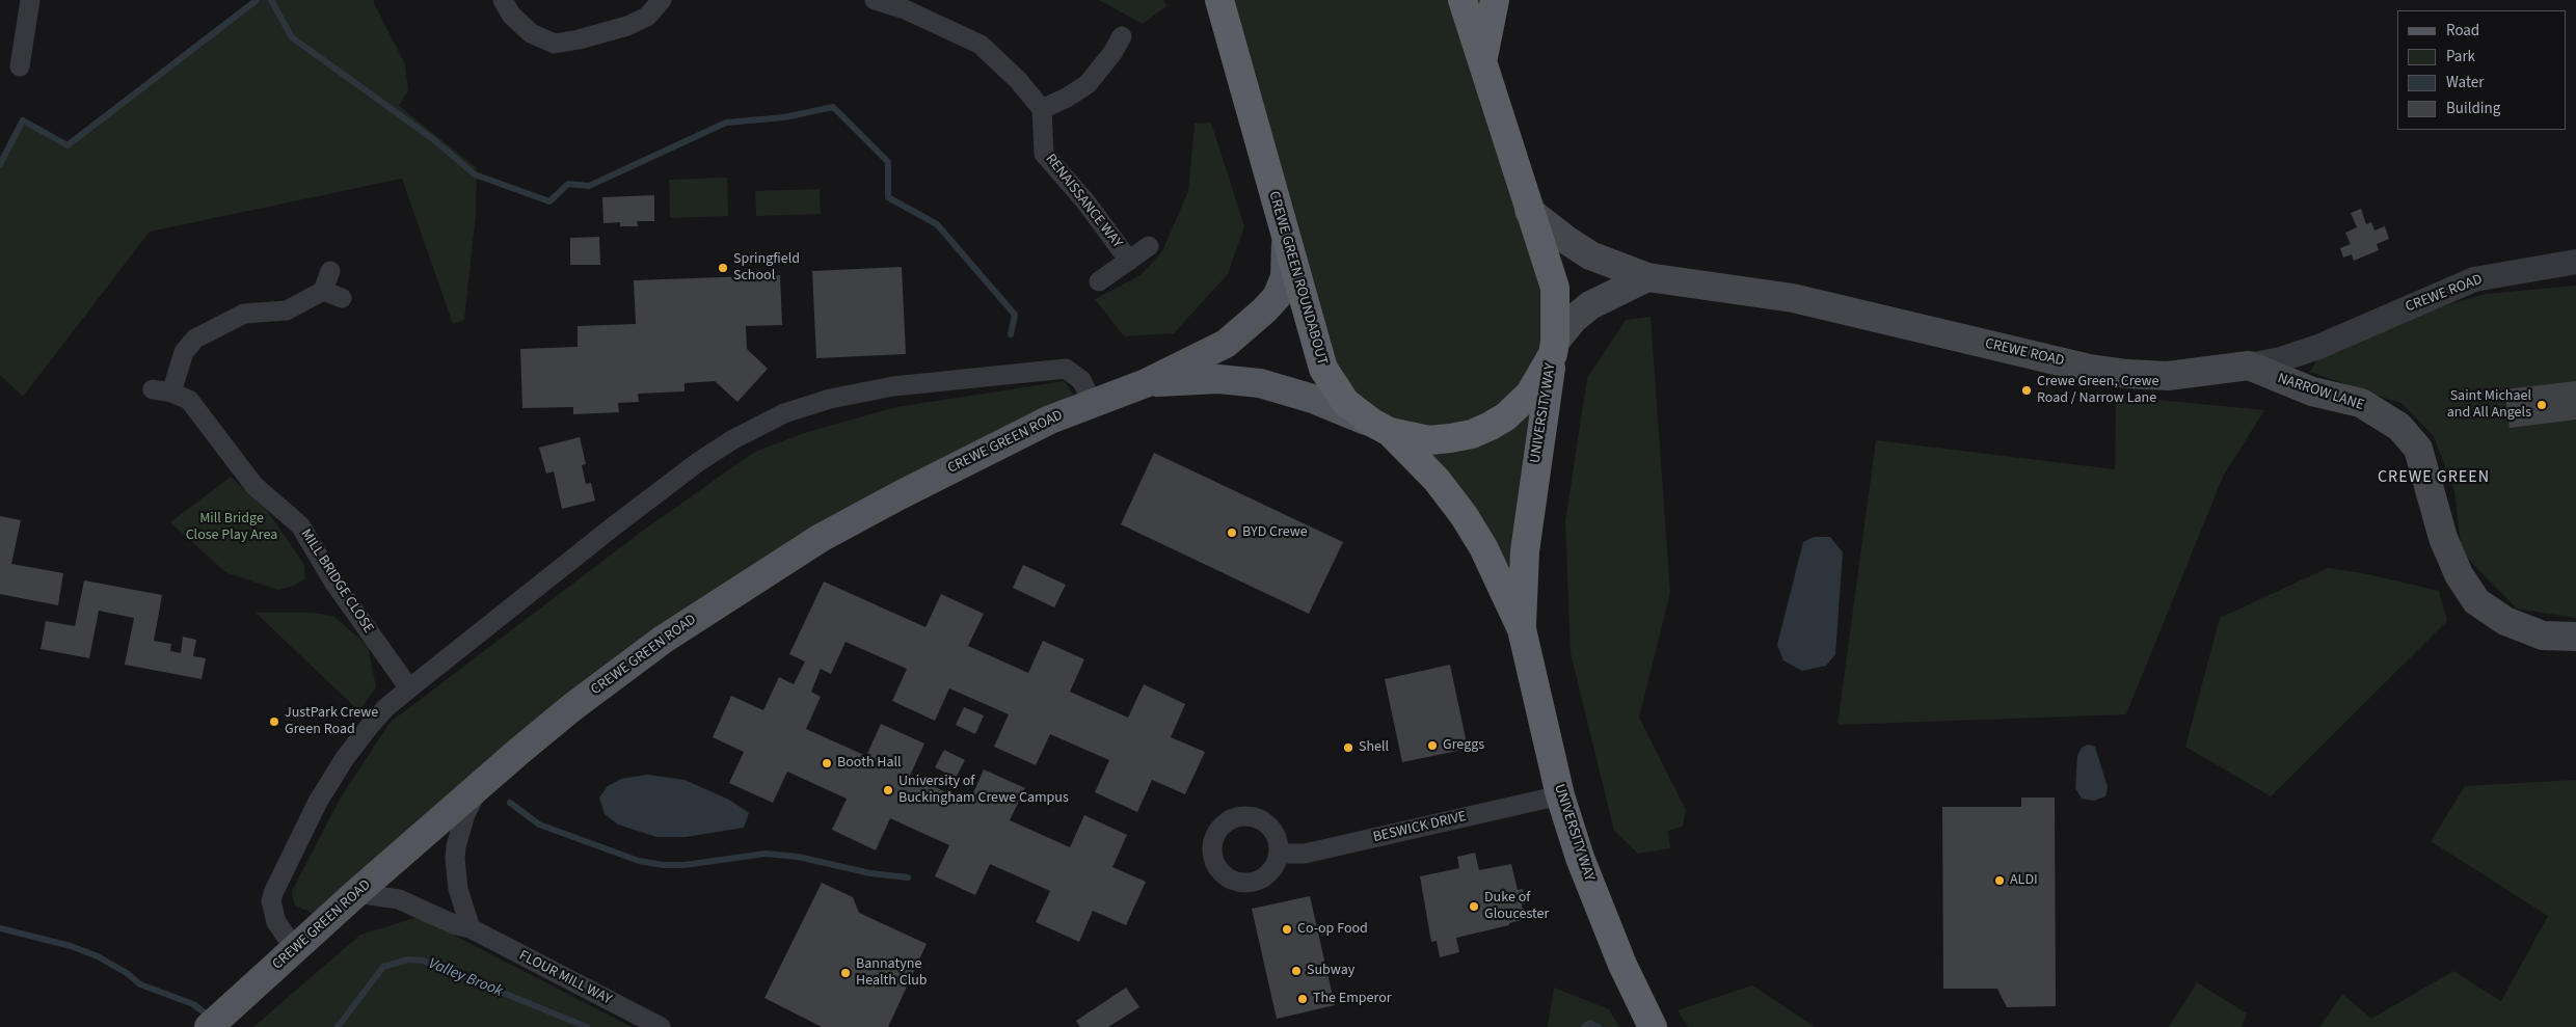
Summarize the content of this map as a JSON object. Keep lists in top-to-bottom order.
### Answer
{
  "streets": {
    "highway": ["CREWE GREEN ROUNDABOUT", "UNIVERSITY WAY"],
    "main road": ["CREWE ROAD", "NARROW LANE", "CREWE GREEN ROAD"],
    "street": [
      "RENAISSANCE WAY",
      "MILL BRIDGE CLOSE",
      "BESWICK DRIVE",
      "FLOUR MILL WAY"
    ]
  },
  "crossings": [
    ["CREWE GREEN ROUNDABOUT", "CREWE ROAD"],
    ["CREWE GREEN ROUNDABOUT", "UNIVERSITY WAY"],
    ["CREWE GREEN ROUNDABOUT", "CREWE GREEN ROAD"],
    ["CREWE ROAD", "NARROW LANE"],
    ["UNIVERSITY WAY", "CREWE GREEN ROAD"],
    ["UNIVERSITY WAY", "BESWICK DRIVE"],
    ["CREWE GREEN ROAD", "FLOUR MILL WAY"]
  ],
  "districts": ["CREWE GREEN"],
  "water": ["Valley Brook"],
  "parks": ["Mill Bridge Close Play Area"],
  "places": [
    "Springfield School",
    "Crewe Green, Crewe Road / Narrow Lane",
    "Saint Michael and All Angels",
    "BYD Crewe",
    "JustPark Crewe Green Road",
    "Greggs",
    "Shell",
    "Booth Hall",
    "University of Buckingham Crewe Campus",
    "ALDI",
    "Duke of Gloucester",
    "Co-op Food",
    "Subway",
    "Bannatyne Health Club",
    "The Emperor"
  ],
  "legend": [
    "Road",
    "Park",
    "Water",
    "Building"
  ]
}
